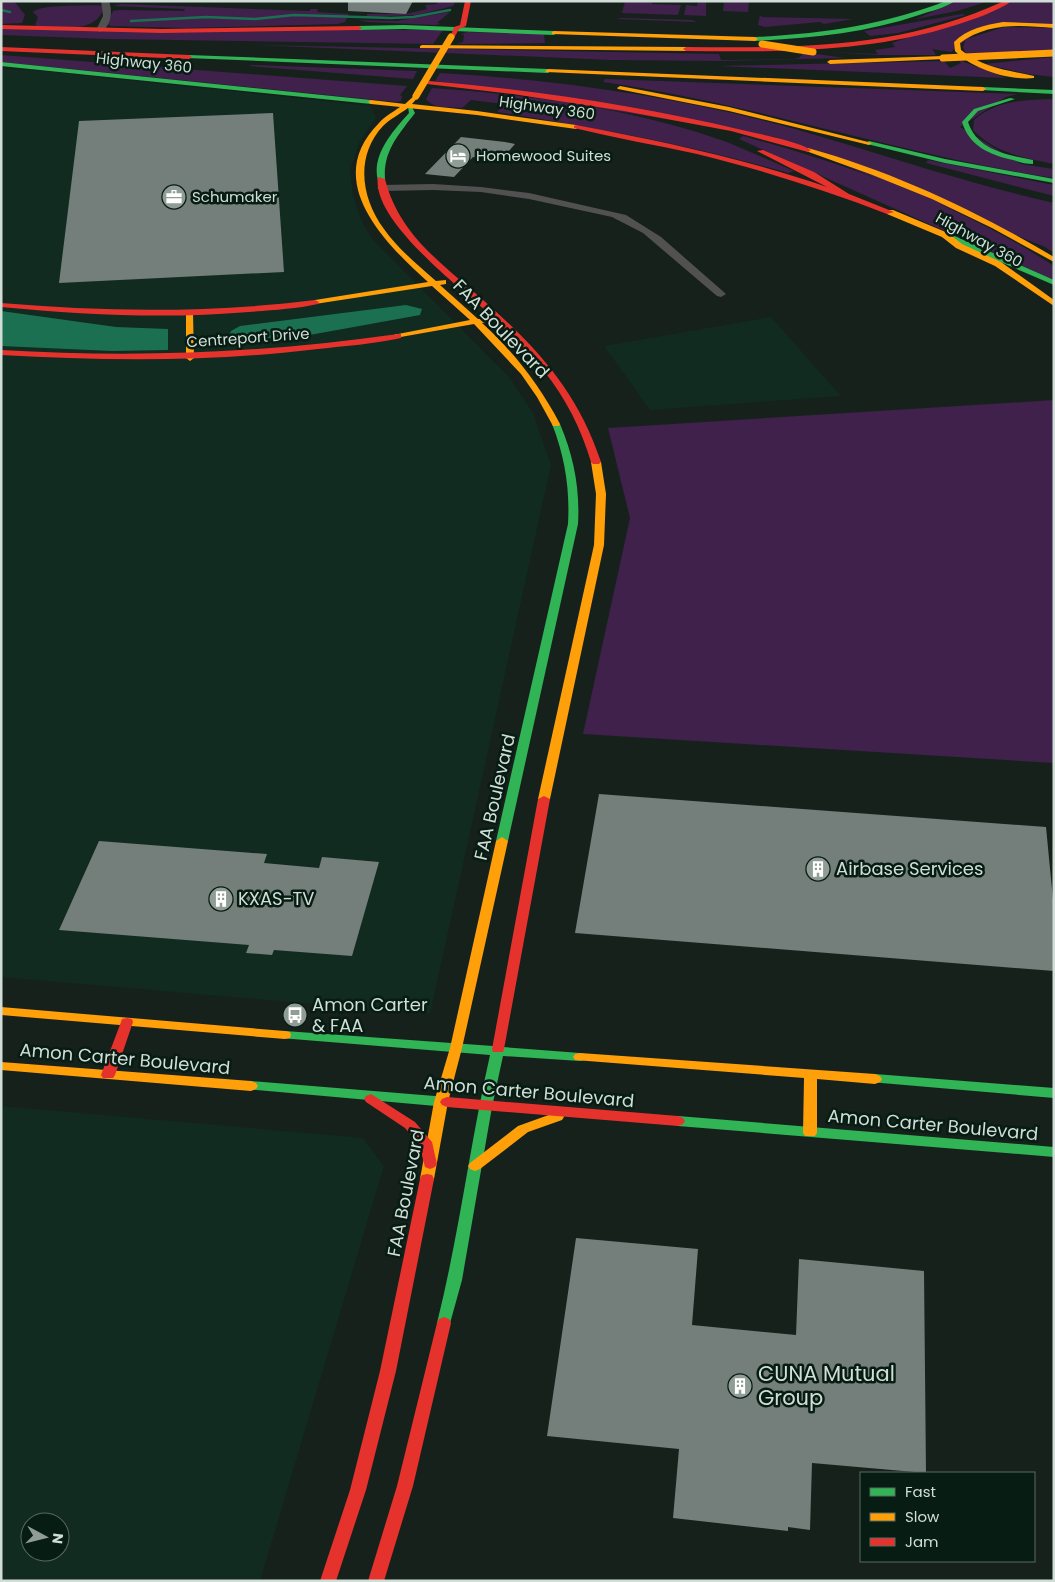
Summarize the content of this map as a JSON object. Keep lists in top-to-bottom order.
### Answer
{
  "streets": {
    "main road": [
      "Highway 360",
      "FAA Boulevard",
      "Centreport Drive",
      "Amon Carter Boulevard"
    ]
  },
  "crossings": [
    ["Highway 360", "FAA Boulevard"],
    ["FAA Boulevard", "Centreport Drive"],
    ["FAA Boulevard", "Amon Carter Boulevard"]
  ],
  "places": {
    "hotel": ["Homewood Suites"],
    "office": ["Schumaker"],
    "building": ["Airbase Services", "KXAS-TV", "CUNA Mutual Group"],
    "bus stop": ["Amon Carter & FAA"]
  },
  "legend": ["Fast", "Slow", "Jam"],
  "north": "right"
}
